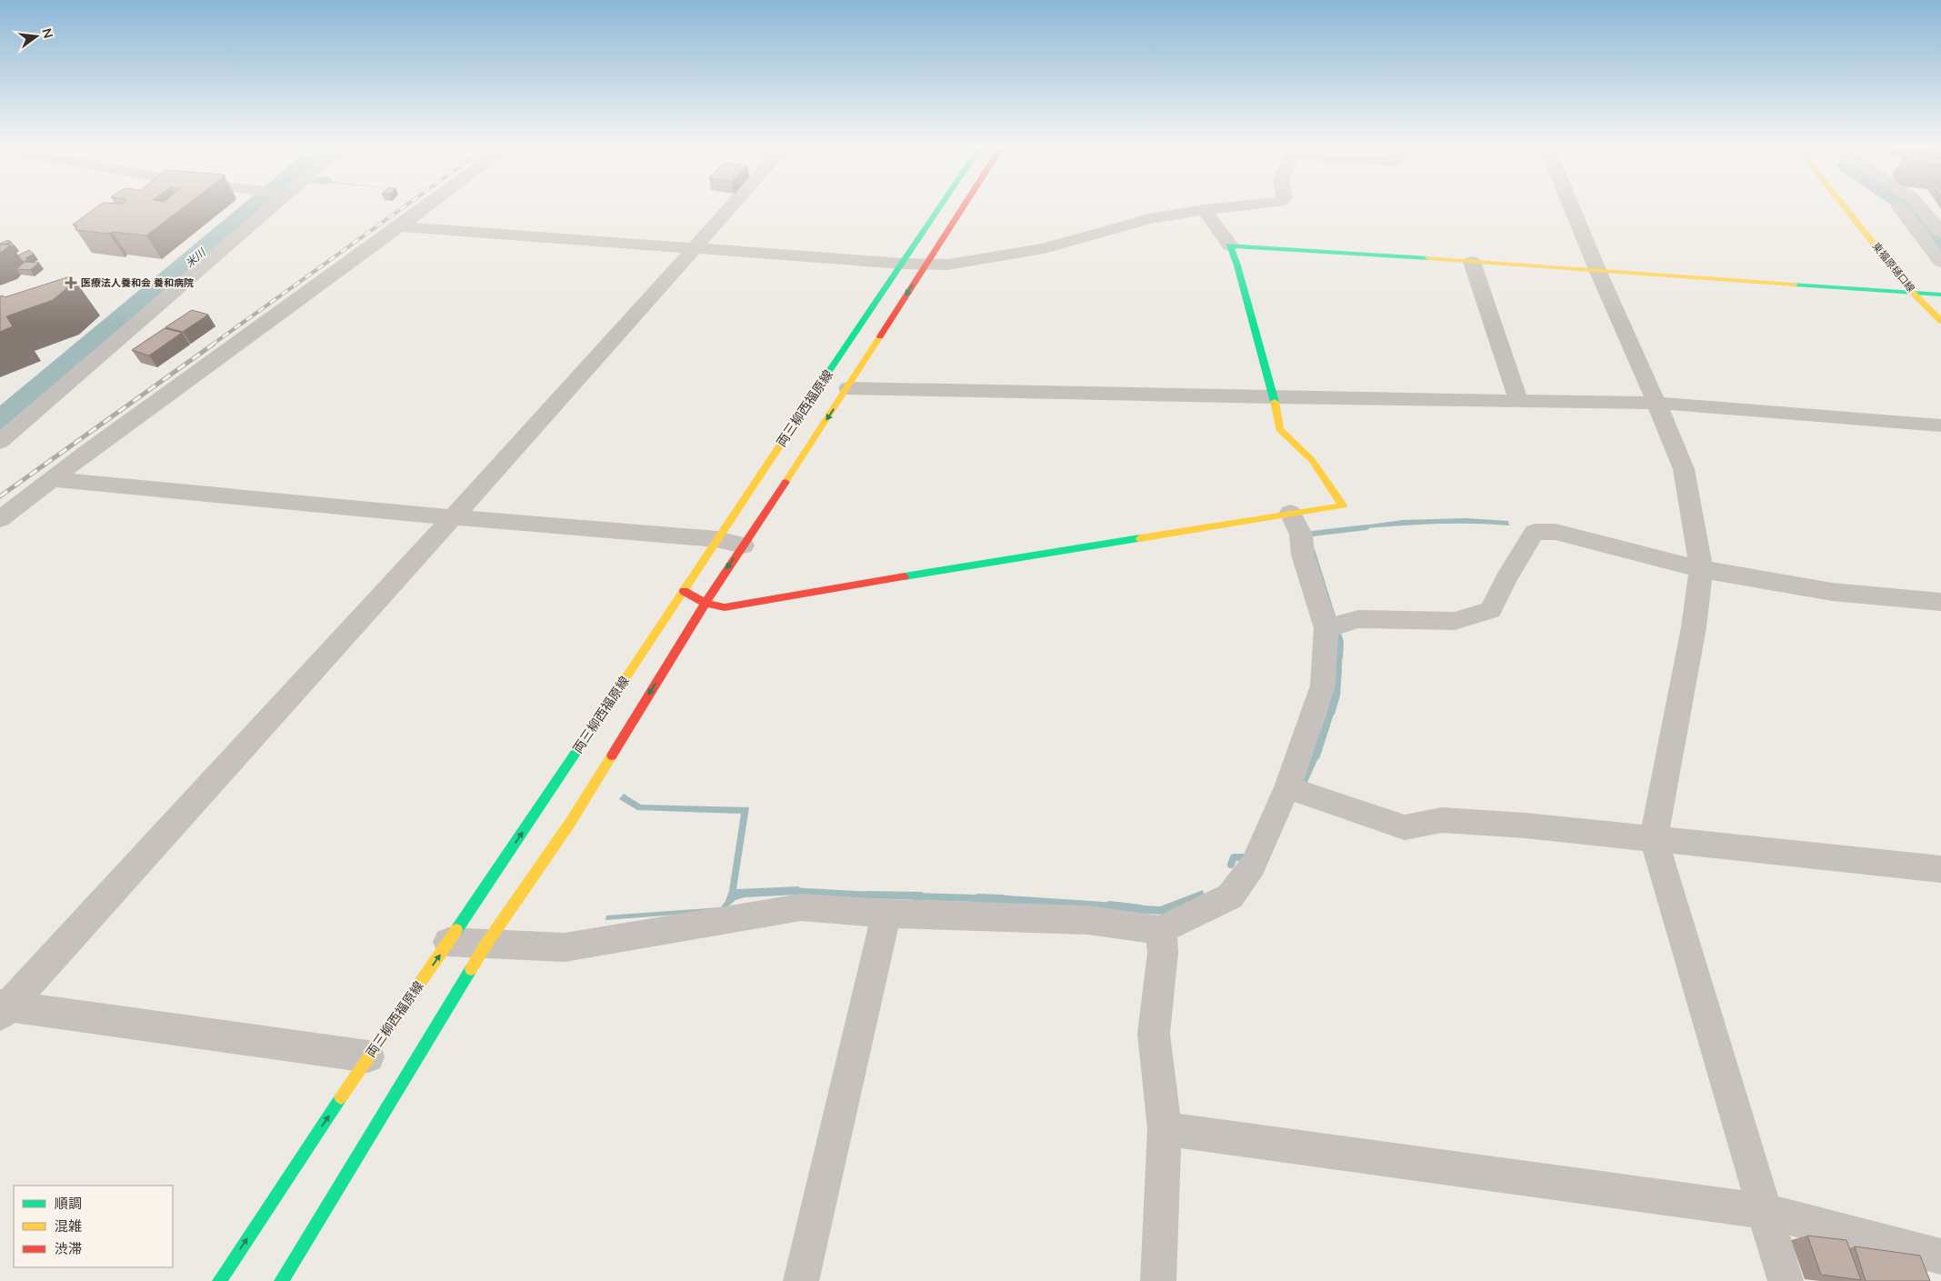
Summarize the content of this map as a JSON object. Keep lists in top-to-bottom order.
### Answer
{
  "streets": {
    "main road": ["東福原樋口線", "両三柳西福原線"]
  },
  "water": ["米川"],
  "places": {
    "health": ["医療法人養和会 養和病院"]
  },
  "legend": ["順調", "混雑", "渋滞"],
  "north": "right"
}
